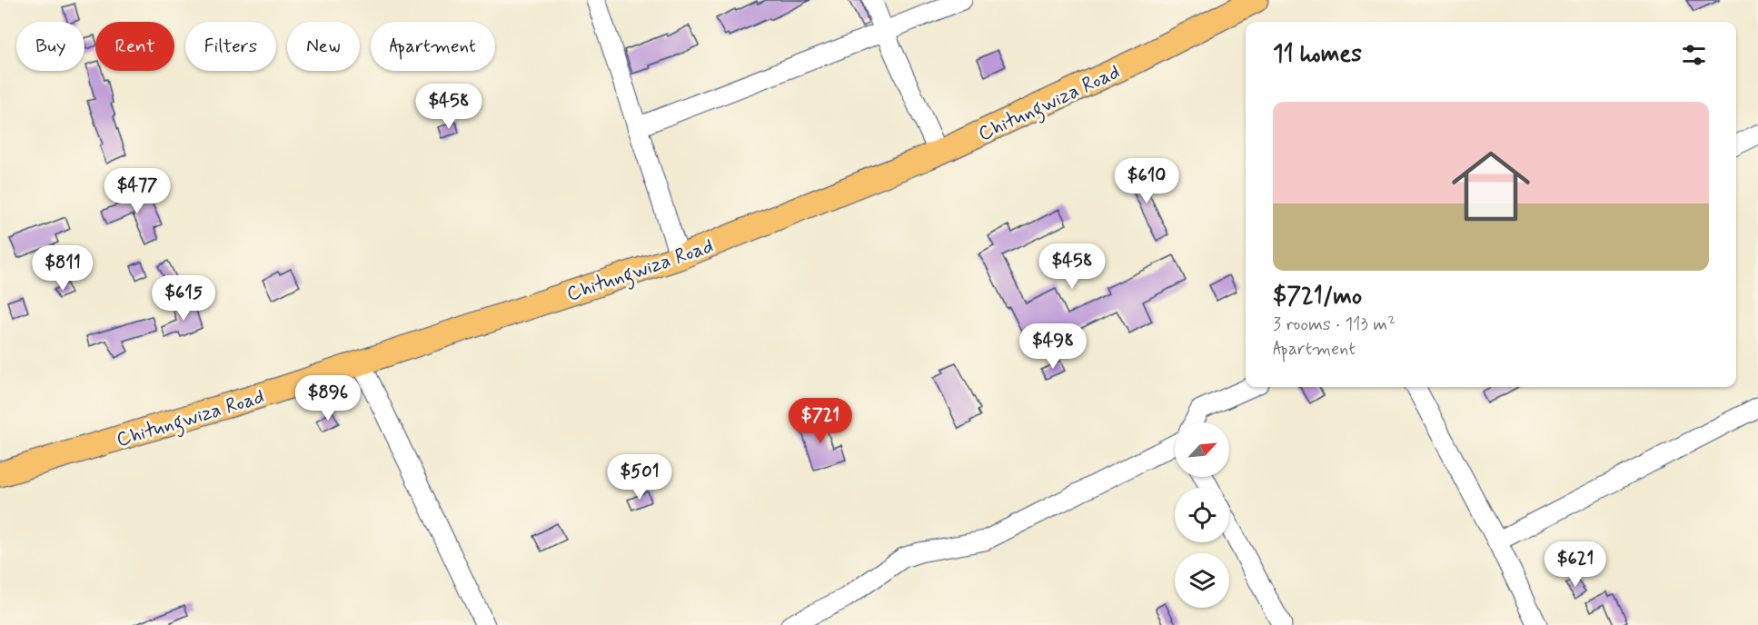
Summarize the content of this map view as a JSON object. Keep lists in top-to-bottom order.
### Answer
{
  "streets": {
    "main road": ["Chitungwiza Road"]
  },
  "north": "top right",
  "page": {
    "chip": [
      "Buy",
      "Rent",
      "Filters",
      "New",
      "Apartment"
    ],
    "heading": "11 homes",
    "price": [
      "$458",
      "$610",
      "$477",
      "$458",
      "$811",
      "$615",
      "$498",
      "$896",
      "$721",
      "$501",
      "$621"
    ],
    "list": [
      {
        "name": "$721/mo",
        "note": "3 rooms · 113 m² · Apartment"
      }
    ]
  }
}
